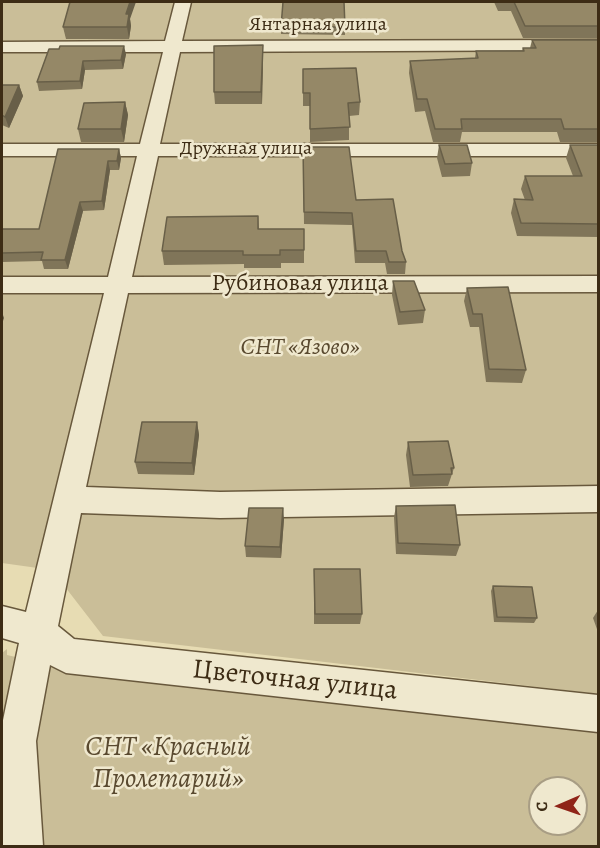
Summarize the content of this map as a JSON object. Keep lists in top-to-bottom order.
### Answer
{
  "streets": {
    "street": [
      "Янтарная улица",
      "Дружная улица",
      "Рубиновая улица",
      "Цветочная улица"
    ]
  },
  "parks": ["СНТ «Язово»", "СНТ «Красный Пролетарий»"],
  "north": "left"
}
